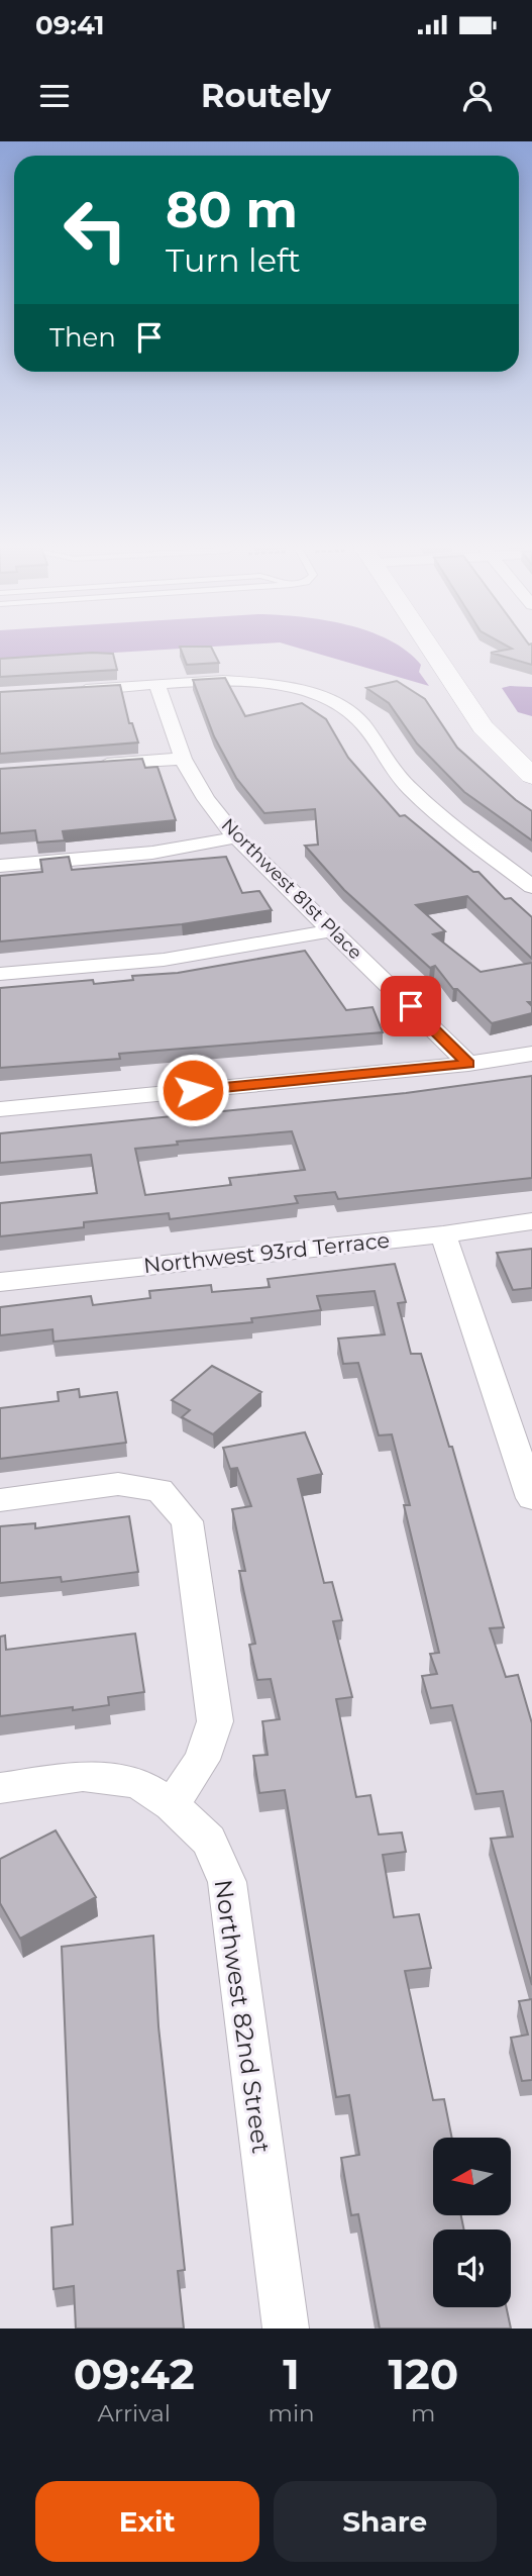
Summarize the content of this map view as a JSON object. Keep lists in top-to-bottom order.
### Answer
{
  "streets": {
    "street": ["Northwest 81st Place", "Northwest 93rd Terrace", "Northwest 82nd Street"]
  },
  "north": "left",
  "page": {
    "status": "09:41",
    "header": "Routely",
    "turn": ["80 m", "Turn left"],
    "then": "Then",
    "eta": [
      "09:42",
      "Arrival",
      "1",
      "min",
      "120",
      "m"
    ],
    "buttons": ["Exit", "Share"]
  }
}
